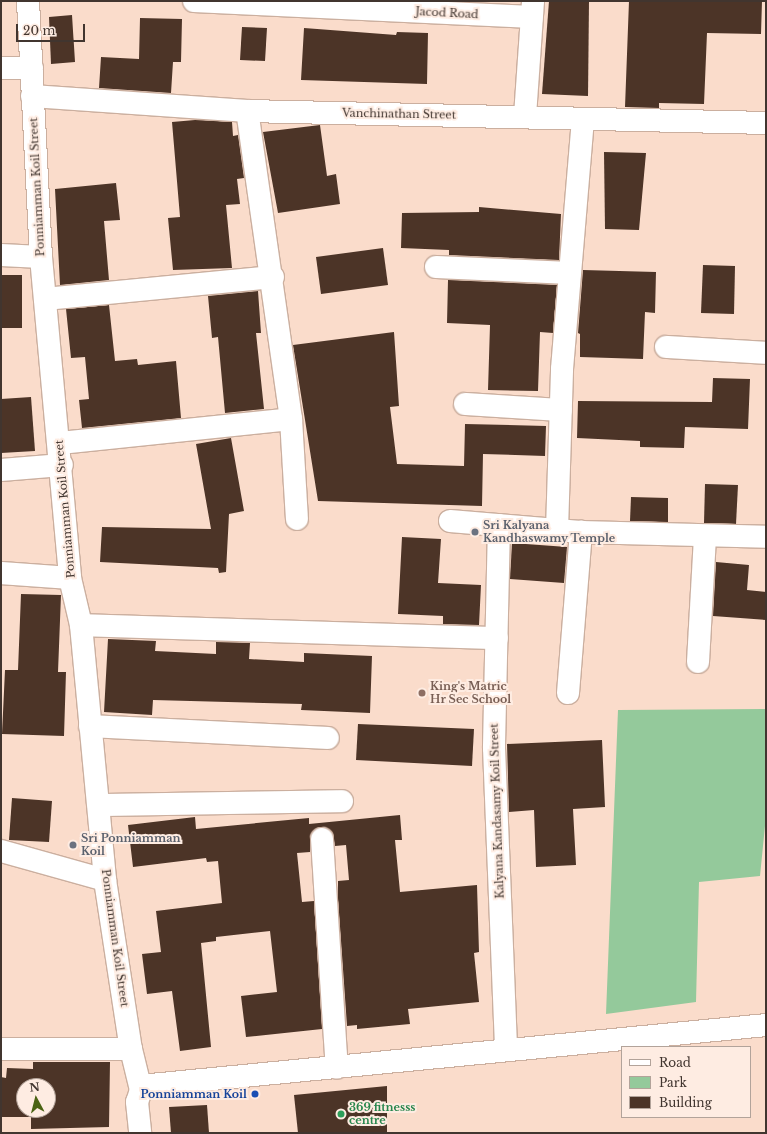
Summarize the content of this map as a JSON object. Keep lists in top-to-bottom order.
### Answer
{
  "streets": {
    "street": [
      "Jacod Road",
      "Vanchinathan Street",
      "Ponniamman Koil Street",
      "Kalyana Kandasamy Koil Street"
    ]
  },
  "crossings": [
    ["Vanchinathan Street", "Ponniamman Koil Street"]
  ],
  "places": [
    "Sri Kalyana Kandhaswamy Temple",
    "King's Matric Hr Sec School",
    "Sri Ponniamman Koil",
    "Ponniamman Koil",
    "369 fitnesss centre"
  ],
  "legend": ["Road", "Park", "Building"],
  "scale_bar": "20 m",
  "north": "top"
}
